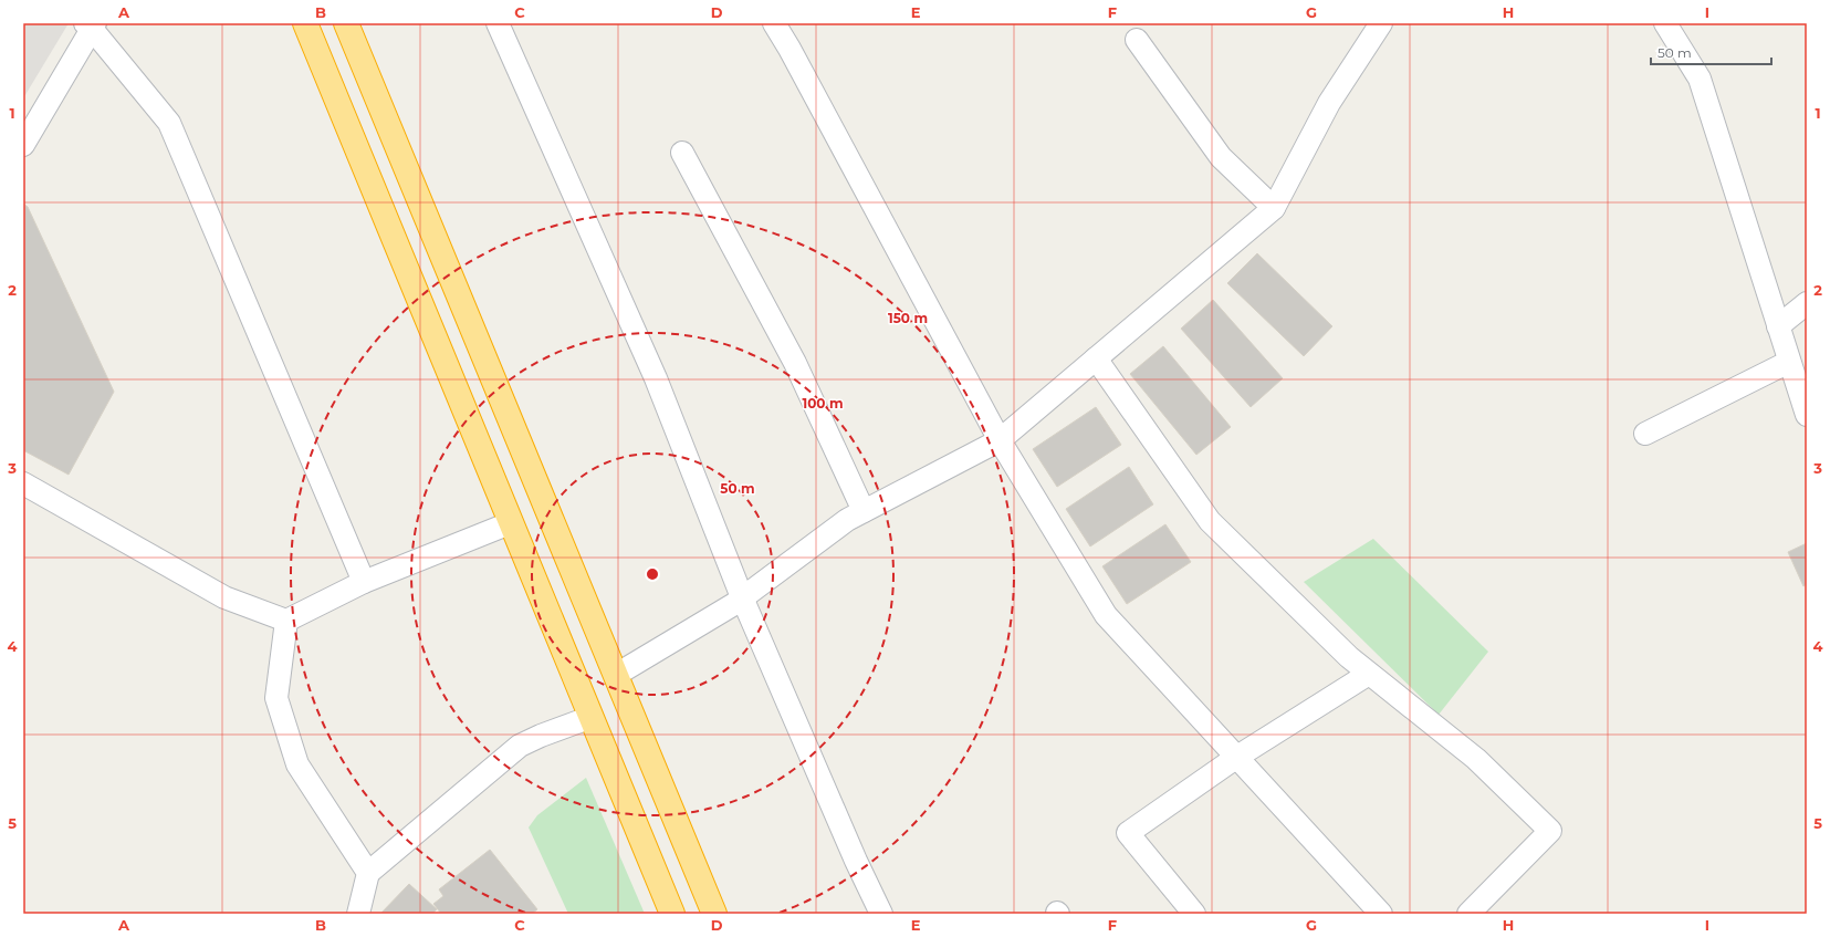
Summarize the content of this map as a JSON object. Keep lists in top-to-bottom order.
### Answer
{
  "scale_bar": "50 m",
  "grid": {
    "columns": [
      "A",
      "B",
      "C",
      "D",
      "E",
      "F",
      "G",
      "H",
      "I"
    ],
    "rows": [
      "1",
      "2",
      "3",
      "4",
      "5"
    ]
  },
  "rings": ["150 m", "100 m", "50 m"]
}
